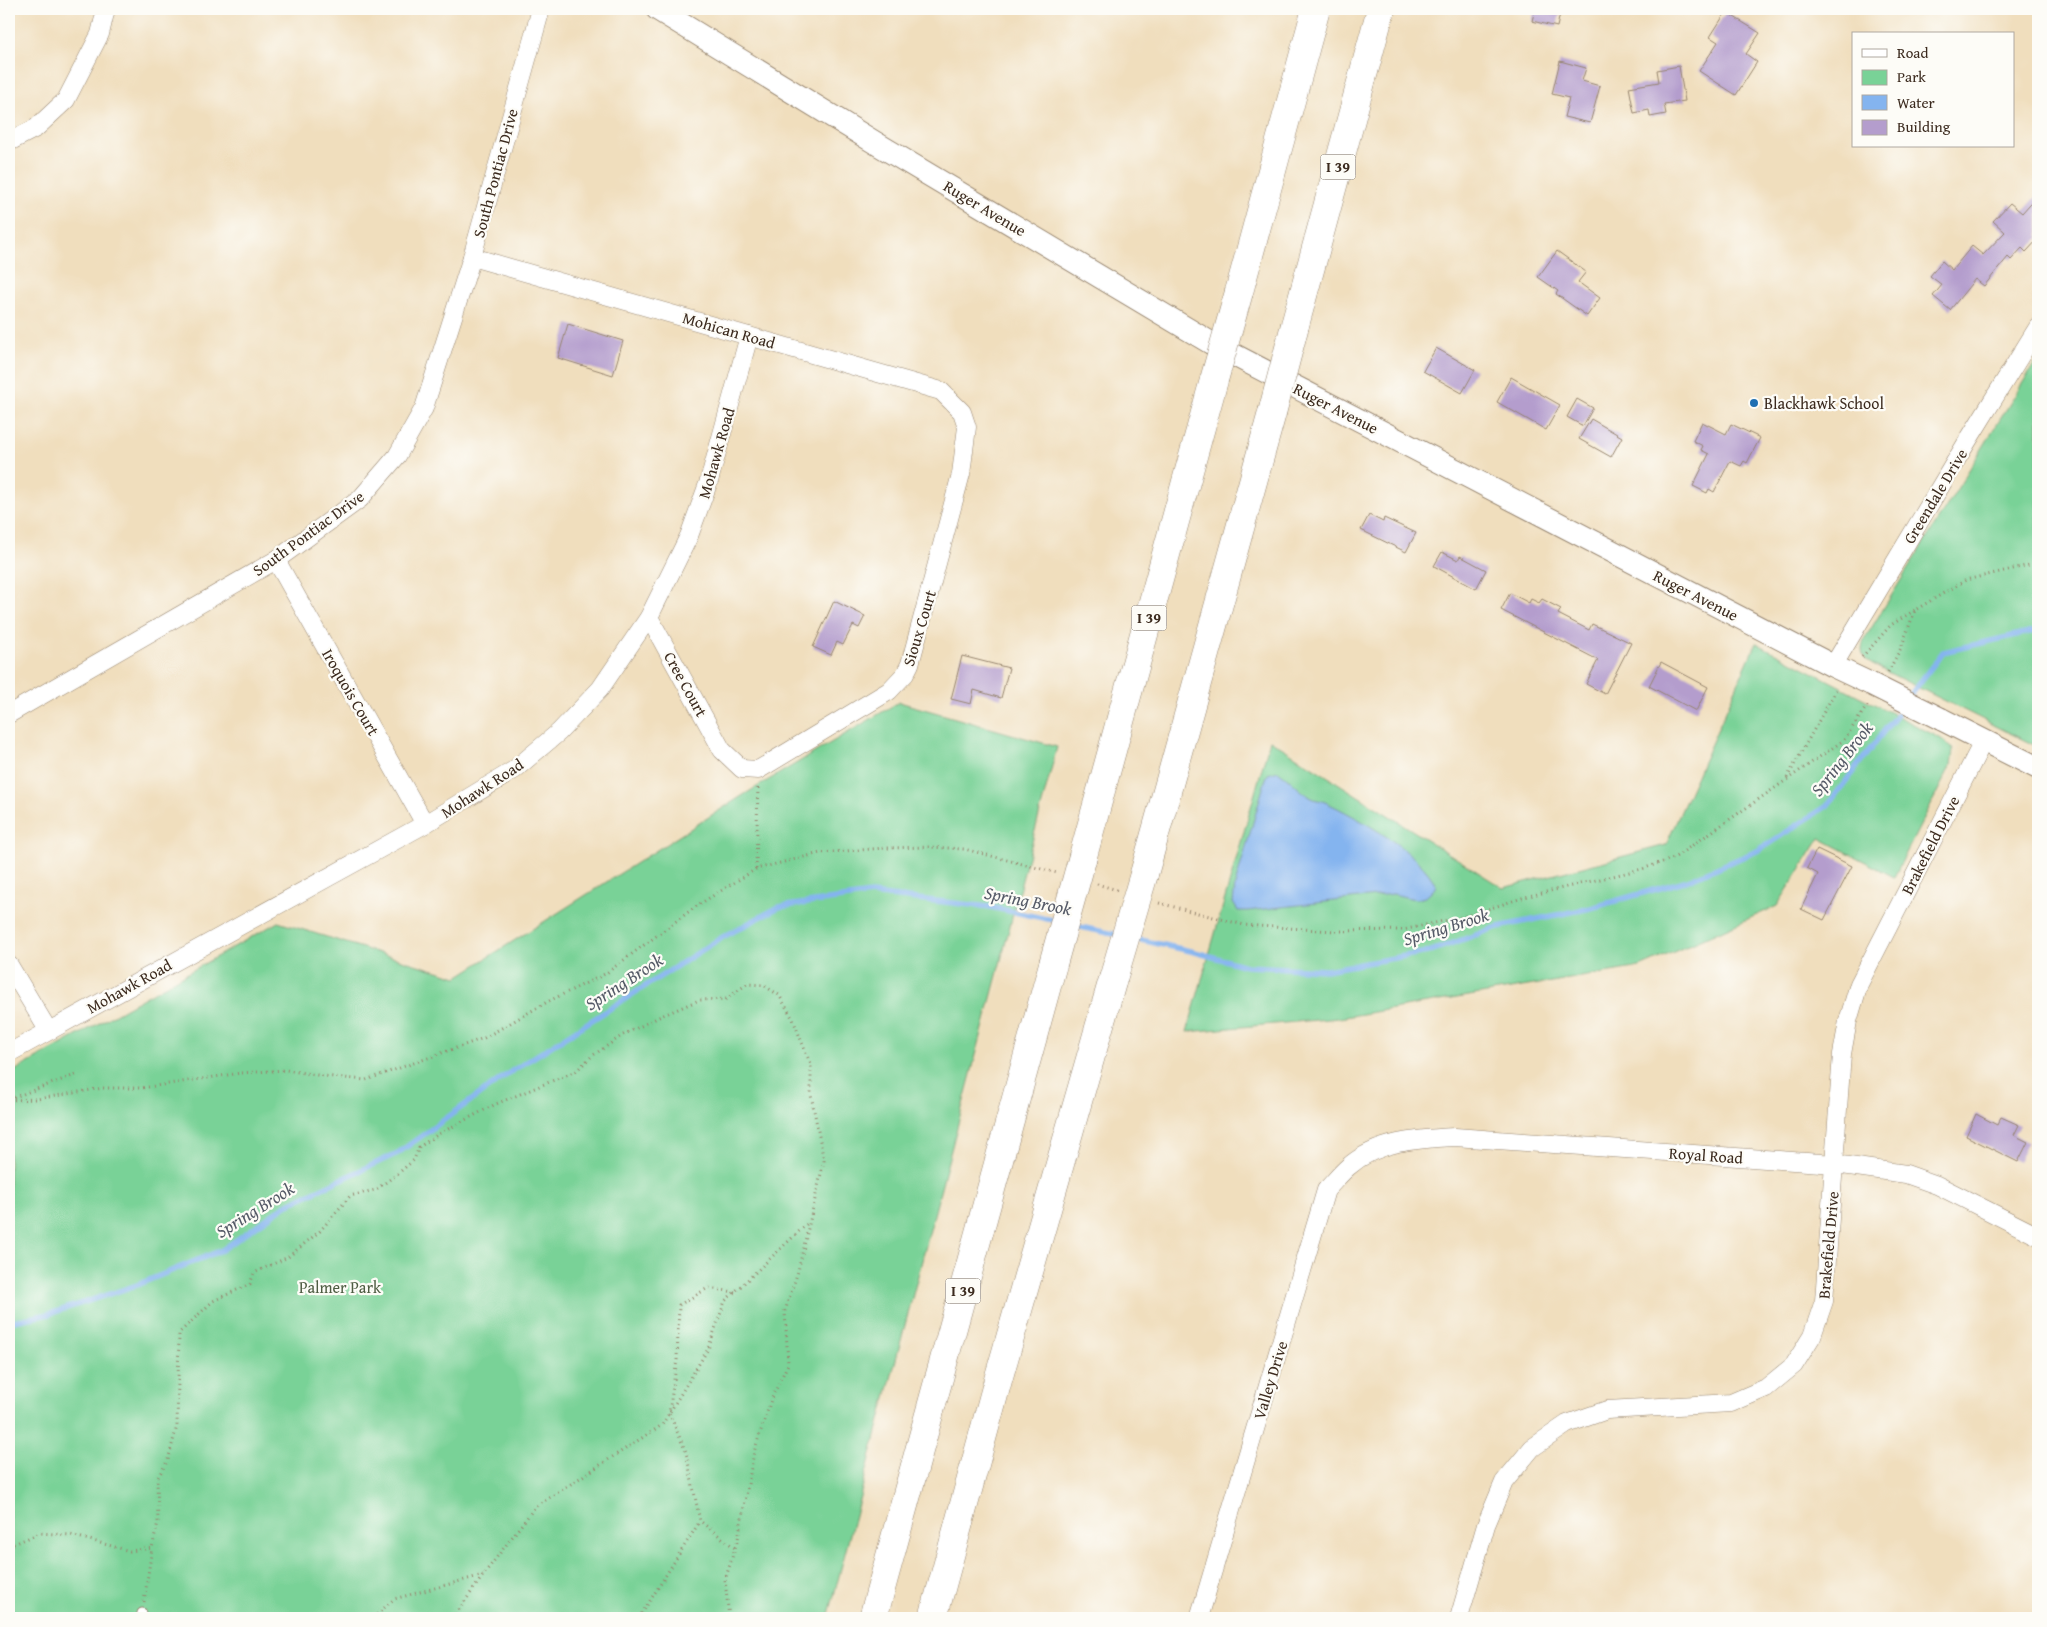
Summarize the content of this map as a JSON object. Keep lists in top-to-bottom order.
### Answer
{
  "streets": {
    "highway": ["I 39"],
    "street": [
      "South Pontiac Drive",
      "Ruger Avenue",
      "Mohican Road",
      "Mohawk Road",
      "Greendale Drive",
      "Sioux Court",
      "Cree Court",
      "Iroquois Court",
      "Brakefield Drive",
      "Royal Road",
      "Valley Drive"
    ]
  },
  "crossings": [
    ["South Pontiac Drive", "Mohican Road"],
    ["South Pontiac Drive", "Iroquois Court"],
    ["Ruger Avenue", "Greendale Drive"],
    ["Ruger Avenue", "Brakefield Drive"],
    ["Mohican Road", "Mohawk Road"],
    ["Mohican Road", "Sioux Court"],
    ["Mohawk Road", "Cree Court"],
    ["Mohawk Road", "Iroquois Court"],
    ["Sioux Court", "Cree Court"],
    ["Brakefield Drive", "Royal Road"],
    ["Royal Road", "Valley Drive"]
  ],
  "water": ["Spring Brook"],
  "parks": ["Palmer Park"],
  "places": ["Blackhawk School"],
  "legend": [
    "Road",
    "Park",
    "Water",
    "Building"
  ]
}
